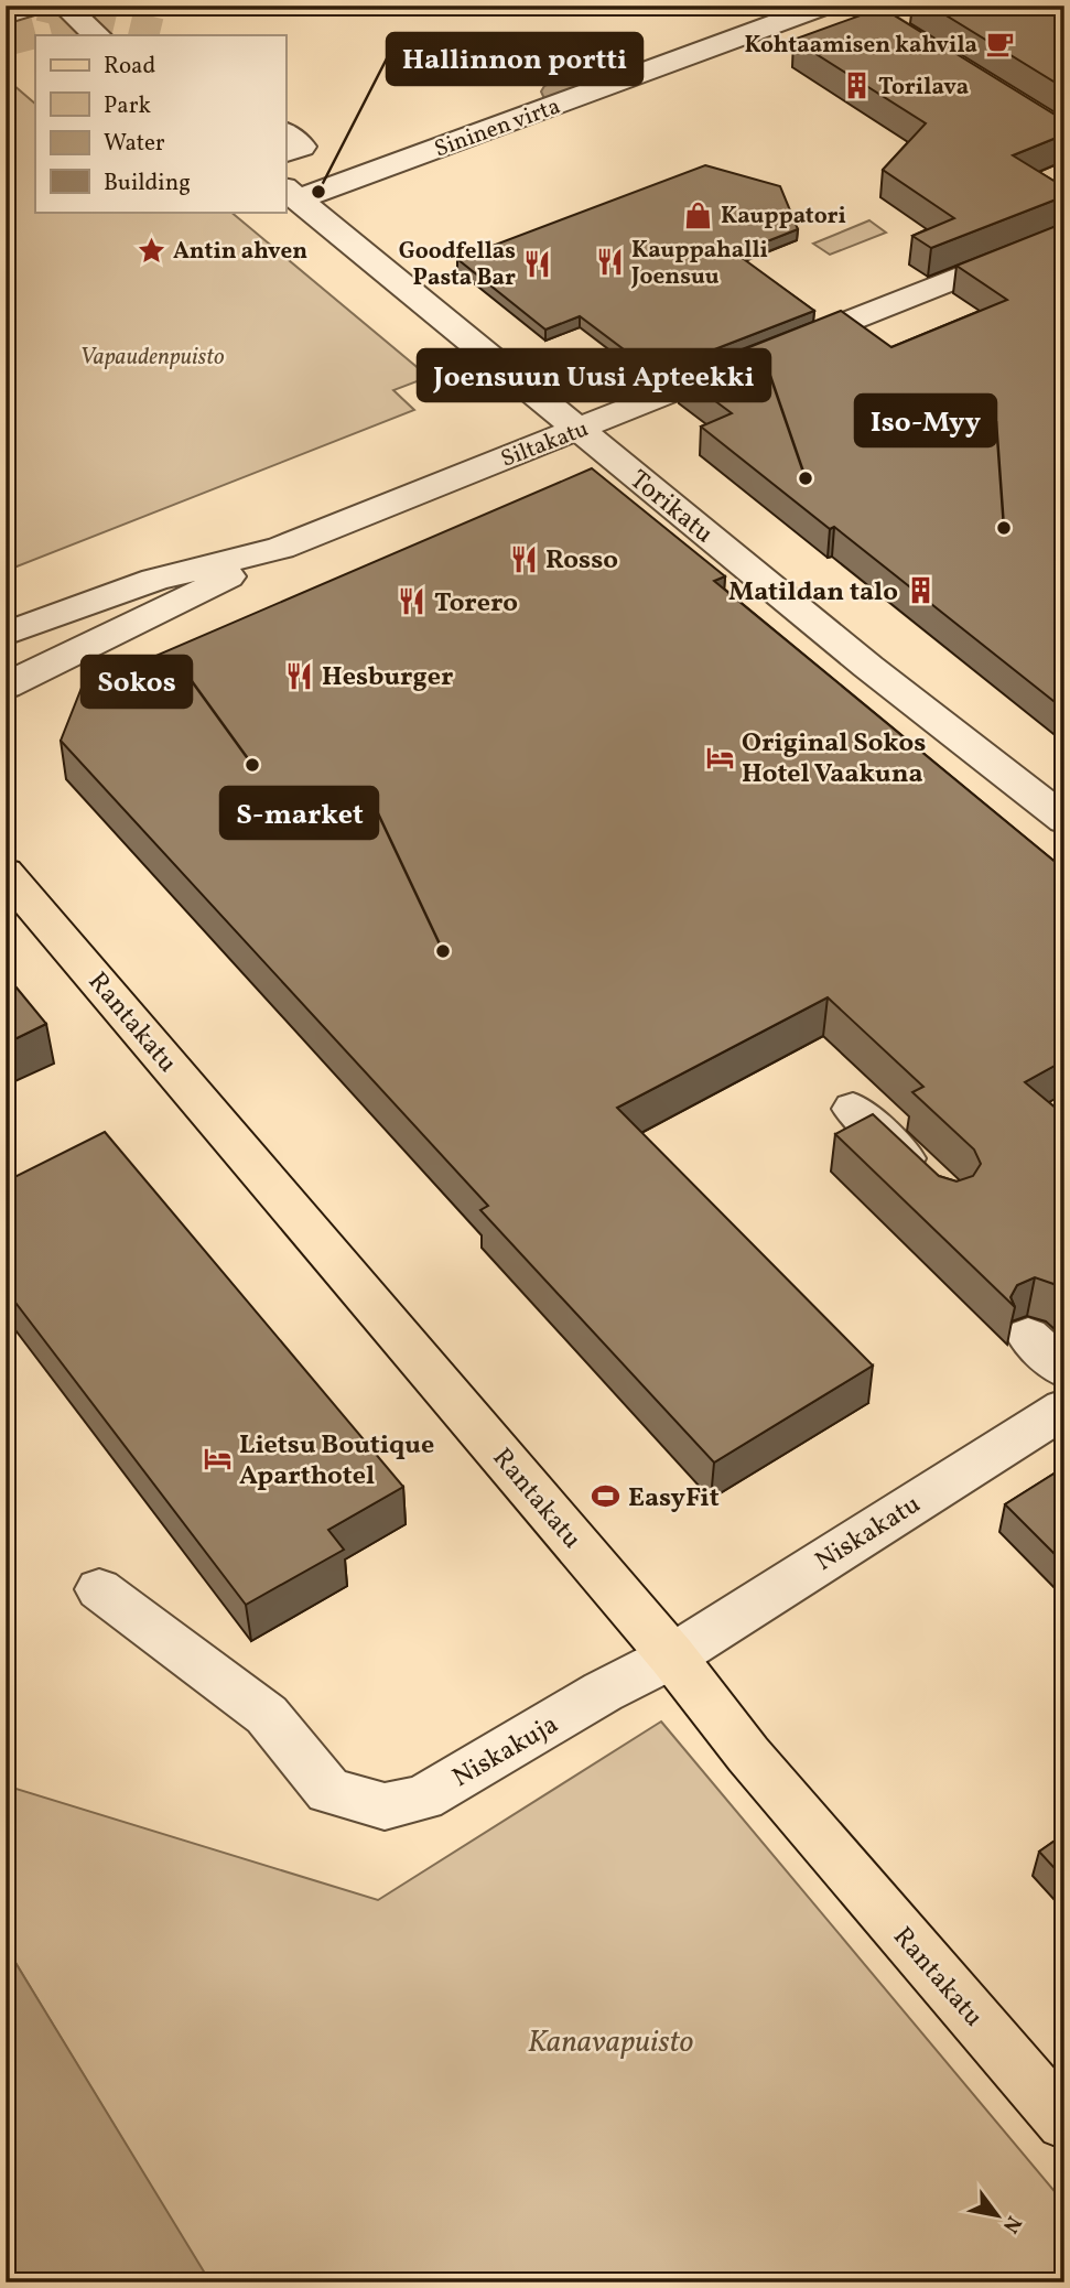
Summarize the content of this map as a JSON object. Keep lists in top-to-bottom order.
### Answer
{
  "streets": {
    "main road": ["Rantakatu"],
    "street": [
      "Sininen virta",
      "Siltakatu",
      "Torikatu",
      "Niskakatu",
      "Niskakuja"
    ]
  },
  "crossings": [
    ["Sininen virta", "Torikatu"],
    ["Siltakatu", "Torikatu"],
    ["Rantakatu", "Niskakatu"],
    ["Rantakatu", "Niskakuja"],
    ["Niskakatu", "Niskakuja"]
  ],
  "parks": ["Vapaudenpuisto", "Kanavapuisto"],
  "places": {
    "cafe": ["Kohtaamisen kahvila"],
    "building": ["Torilava", "Matildan talo"],
    "other": [
      "Hallinnon portti",
      "Joensuun Uusi Apteekki",
      "Iso-Myy",
      "Sokos",
      "S-market"
    ],
    "shop": ["Kauppatori"],
    "place": ["Antin ahven"],
    "restaurant": [
      "Kauppahalli Joensuu",
      "Goodfellas Pasta Bar",
      "Rosso",
      "Torero",
      "Hesburger"
    ],
    "hotel": ["Original Sokos Hotel Vaakuna", "Lietsu Boutique Aparthotel"],
    "sports": ["EasyFit"]
  },
  "legend": [
    "Road",
    "Park",
    "Water",
    "Building"
  ],
  "north": "bottom right"
}
